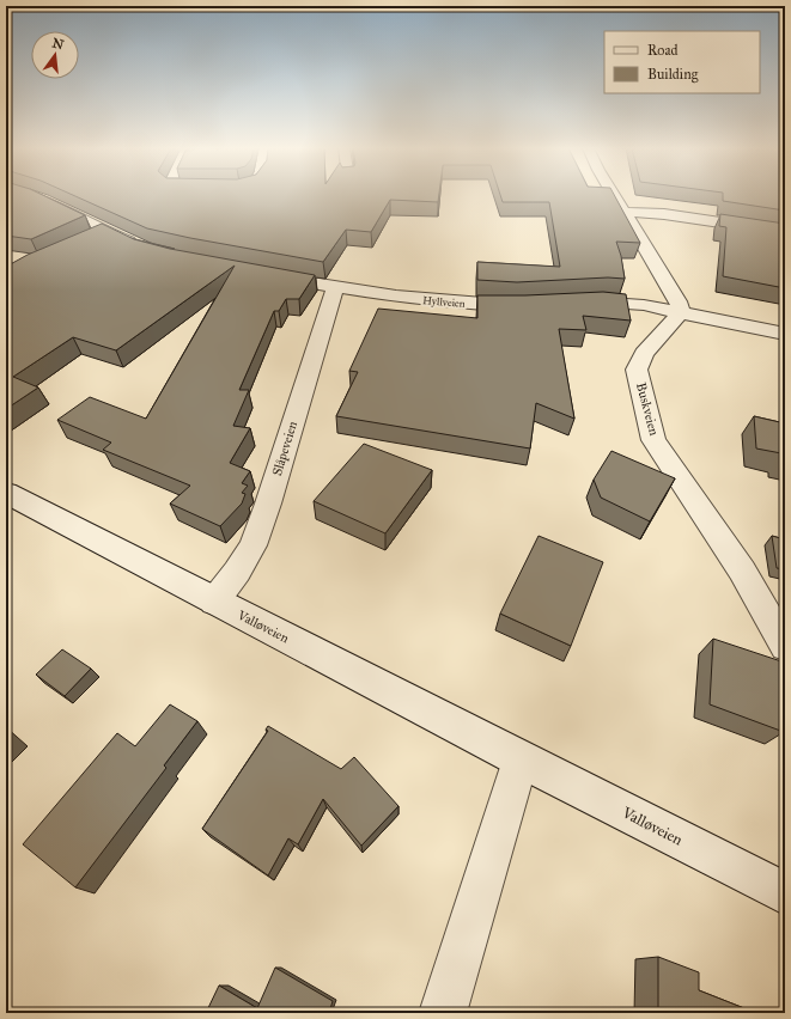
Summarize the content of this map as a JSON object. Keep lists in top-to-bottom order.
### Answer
{
  "streets": {
    "street": [
      "Hyllveien",
      "Buskveien",
      "Slåpeveien",
      "Valløveien"
    ]
  },
  "crossings": [
    ["Hyllveien", "Slåpeveien"],
    ["Slåpeveien", "Valløveien"]
  ],
  "legend": ["Road", "Building"],
  "north": "top"
}
